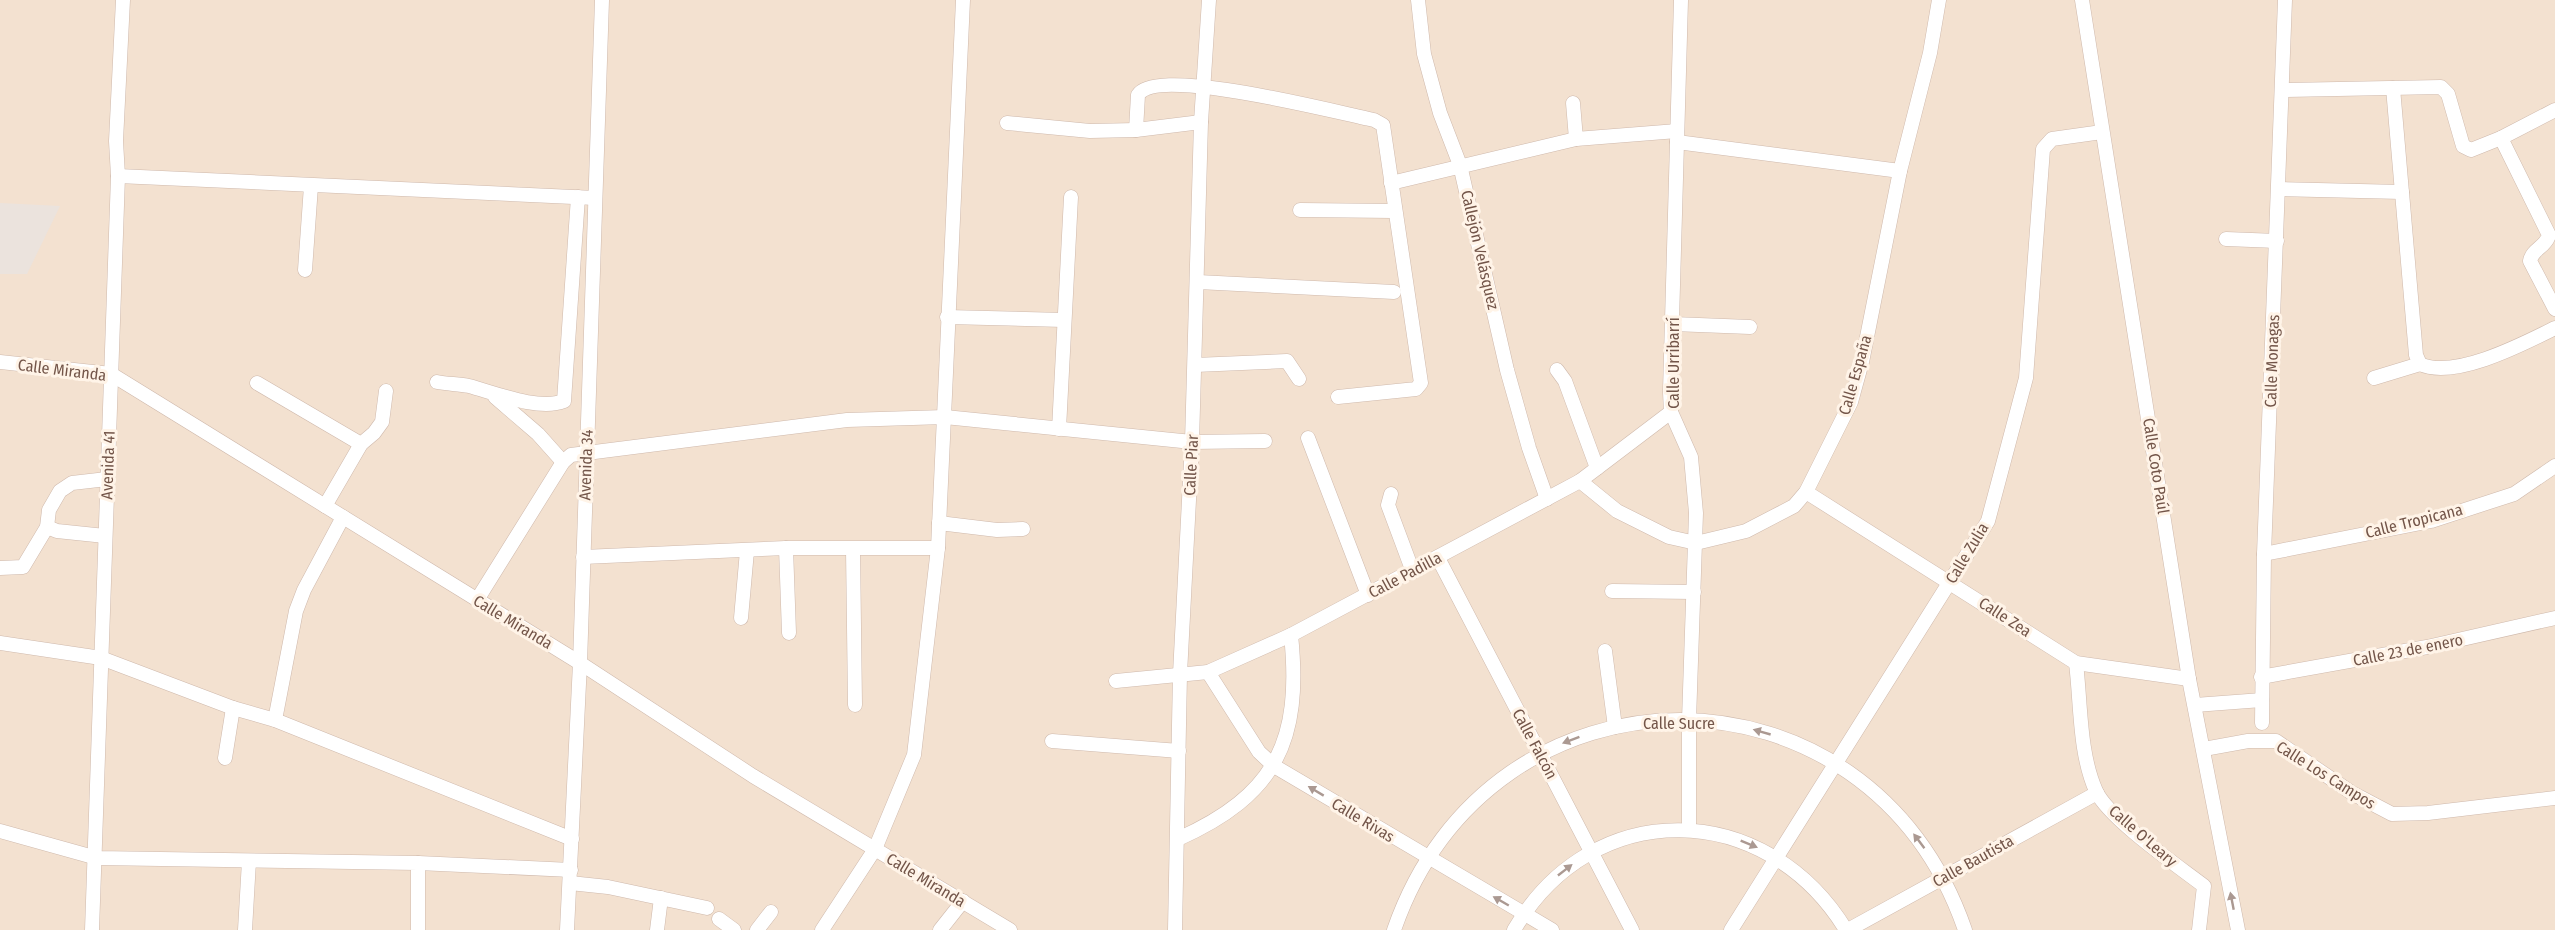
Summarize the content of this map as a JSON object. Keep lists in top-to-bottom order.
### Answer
{
  "streets": {
    "street": [
      "Callejón Velásquez",
      "Calle Monagas",
      "Calle Urribarrí",
      "Calle Miranda",
      "Calle España",
      "Avenida 41",
      "Avenida 34",
      "Calle Piar",
      "Calle Coto Paúl",
      "Calle Tropicana",
      "Calle Zulia",
      "Calle Padilla",
      "Calle Zea",
      "Calle 23 de enero",
      "Calle Sucre",
      "Calle Falcón",
      "Calle Los Campos",
      "Calle Rivas",
      "Calle O'Leary",
      "Calle Bautista"
    ]
  },
  "crossings": [
    ["Callejón Velásquez", "Calle Padilla"],
    ["Calle Monagas", "Calle Tropicana"],
    ["Calle Monagas", "Calle 23 de enero"],
    ["Calle Urribarrí", "Calle España"],
    ["Calle Urribarrí", "Calle Padilla"],
    ["Calle Urribarrí", "Calle Sucre"],
    ["Calle Miranda", "Avenida 41"],
    ["Calle Miranda", "Avenida 34"],
    ["Calle España", "Calle Padilla"],
    ["Calle España", "Calle Zea"],
    ["Calle Piar", "Calle Padilla"],
    ["Calle Coto Paúl", "Calle Zulia"],
    ["Calle Coto Paúl", "Calle Zea"],
    ["Calle Coto Paúl", "Calle Los Campos"],
    ["Calle Zulia", "Calle Zea"],
    ["Calle Zulia", "Calle Sucre"],
    ["Calle Padilla", "Calle Falcón"],
    ["Calle Padilla", "Calle Rivas"],
    ["Calle Zea", "Calle O'Leary"],
    ["Calle Sucre", "Calle Falcón"],
    ["Calle Sucre", "Calle Rivas"],
    ["Calle Sucre", "Calle Bautista"],
    ["Calle O'Leary", "Calle Bautista"]
  ],
  "one_way": ["Calle Rivas"]
}
